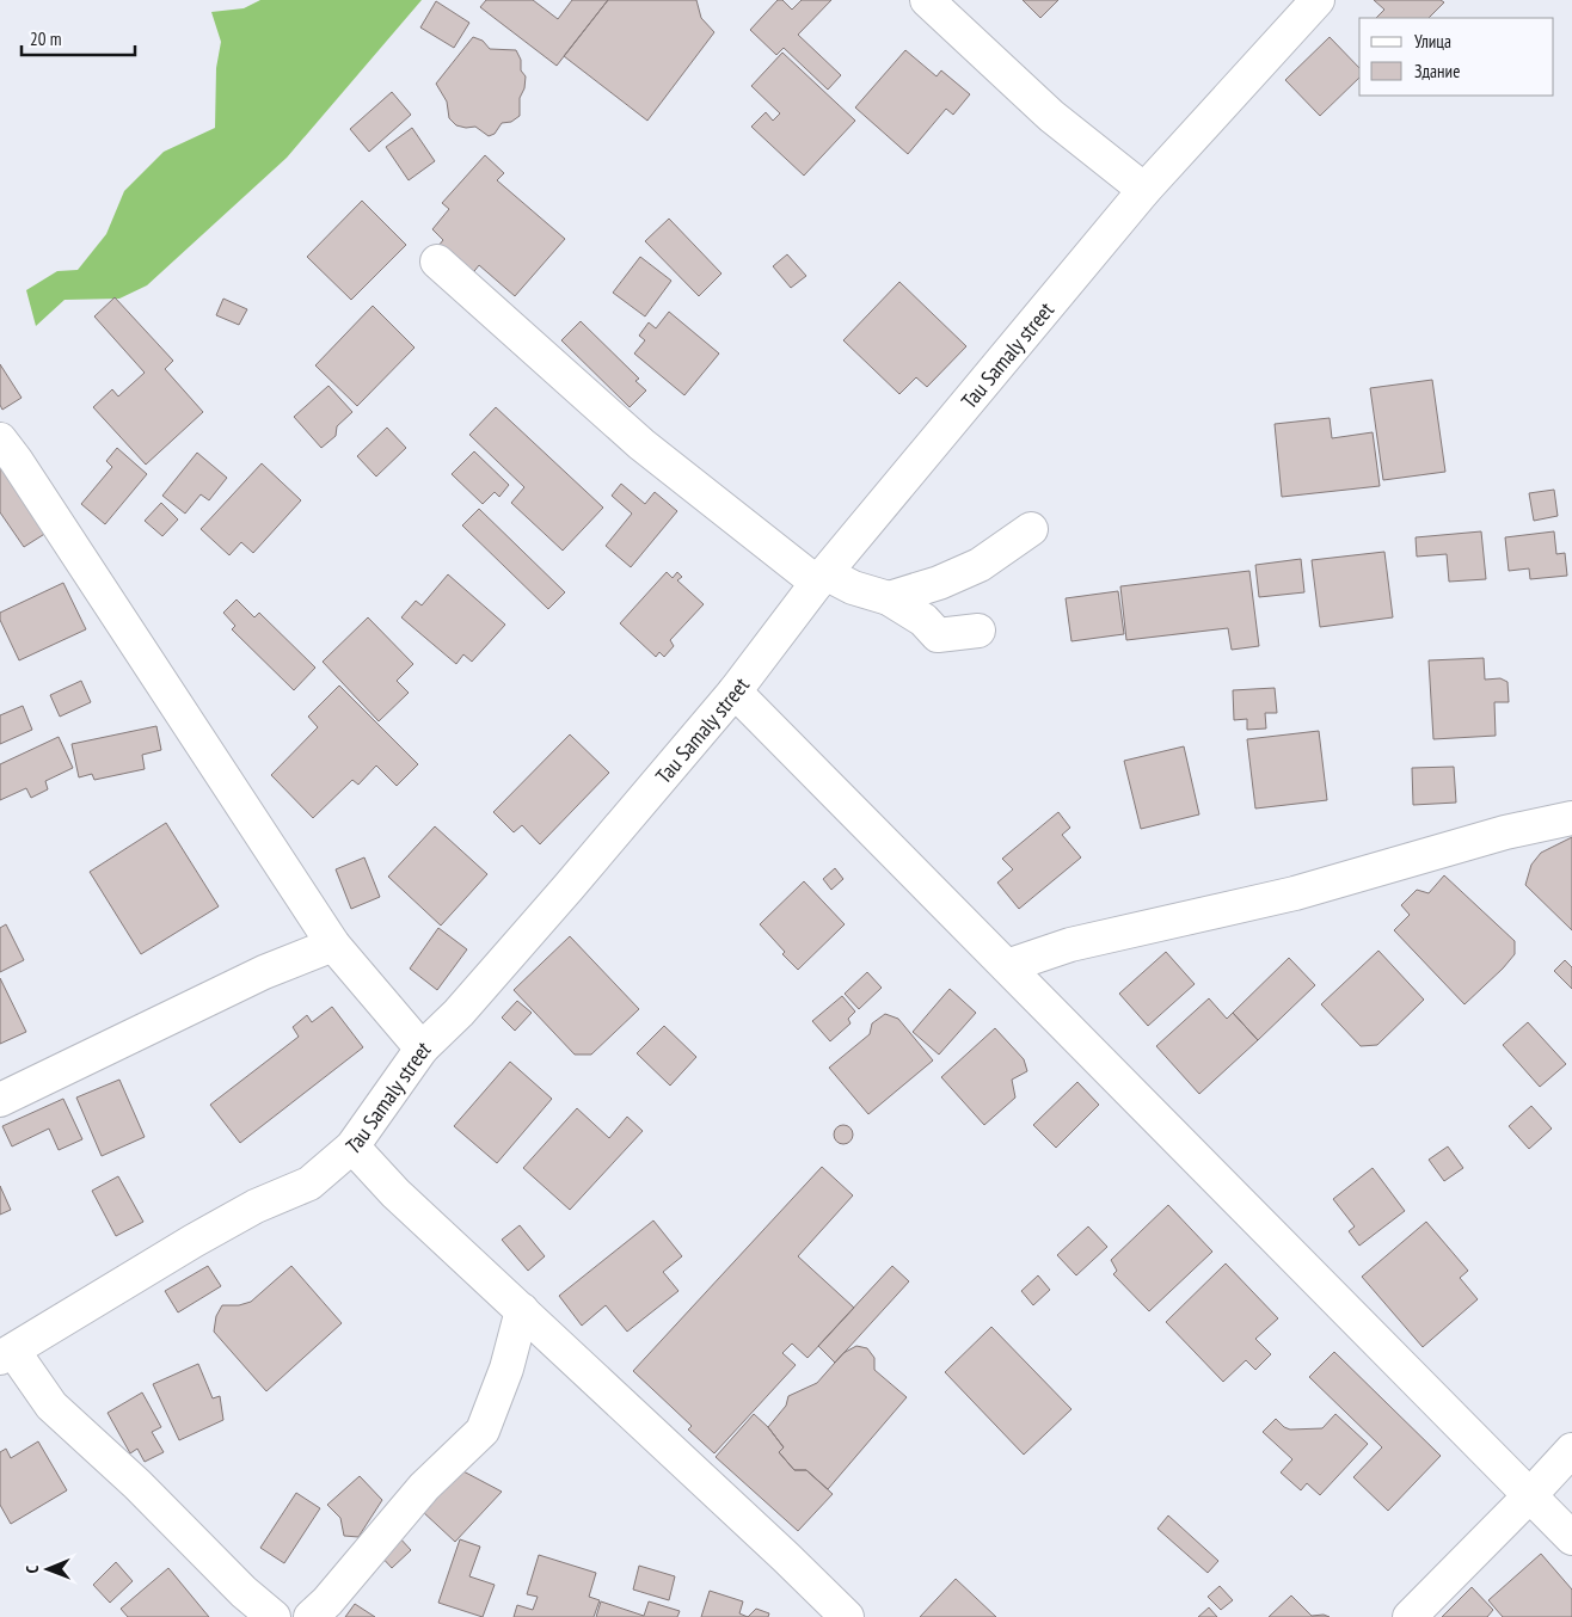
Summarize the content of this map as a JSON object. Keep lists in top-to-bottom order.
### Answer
{
  "streets": {
    "street": ["Tau Samaly street"]
  },
  "legend": ["Улица", "Здание"],
  "scale_bar": "20 m",
  "north": "left"
}
